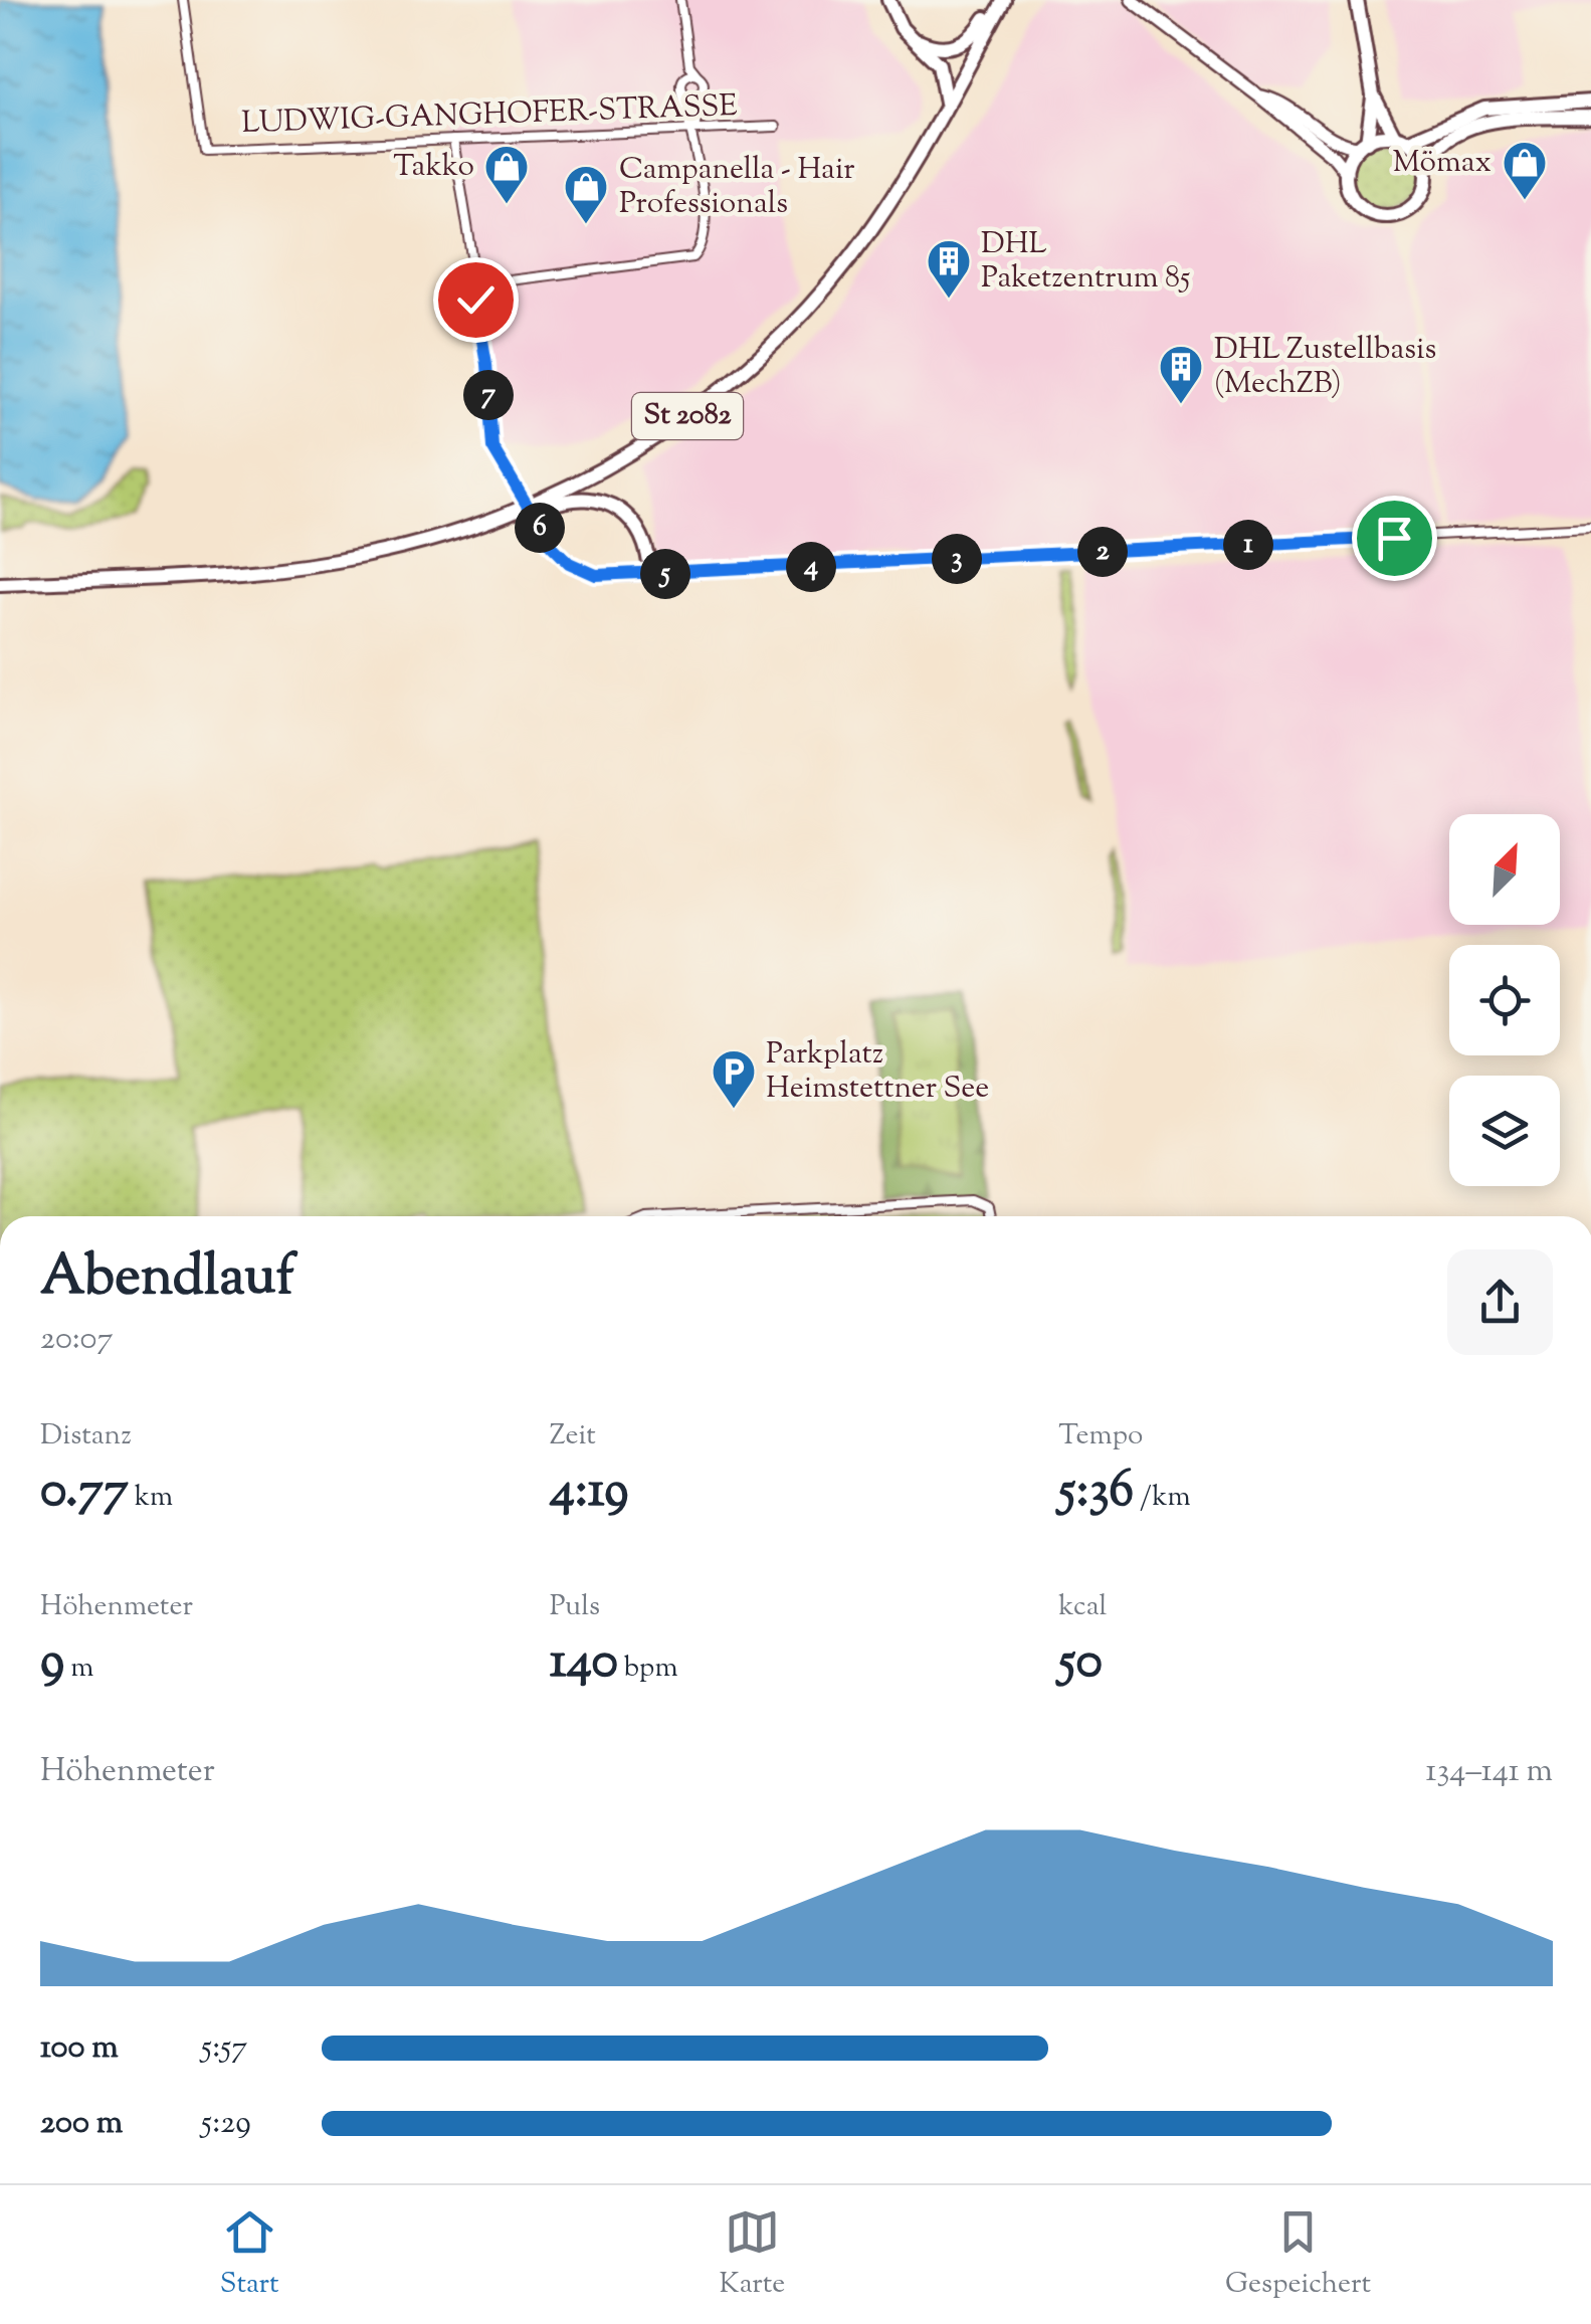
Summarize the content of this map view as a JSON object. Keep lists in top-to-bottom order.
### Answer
{
  "streets": {
    "main road": ["St 2082"],
    "street": ["LUDWIG-GANGHOFER-STRASSE"]
  },
  "places": {
    "shop": ["Mömax", "Takko", "Campanella - Hair Professionals"],
    "building": ["DHL Paketzentrum 85", "DHL Zustellbasis (MechZB)"],
    "parking": ["Parkplatz Heimstettner See"]
  },
  "north": "top right",
  "page": {
    "pins": [
      "7",
      "6",
      "1",
      "2",
      "3",
      "4",
      "5"
    ],
    "heading": ["Abendlauf", "20:07"],
    "stats": [
      ["Distanz", "0.77 km"],
      ["Zeit", "4:19"],
      ["Tempo", "5:36 /km"],
      ["Höhenmeter", "9 m"],
      ["Puls", "140 bpm"],
      ["kcal", "50"]
    ],
    "chart": ["Höhenmeter", "134–141 m"],
    "list": [
      {
        "name": "100 m",
        "note": "5:57"
      },
      {
        "name": "200 m",
        "note": "5:29"
      }
    ],
    "tabs": ["Start", "Karte", "Gespeichert"]
  }
}
